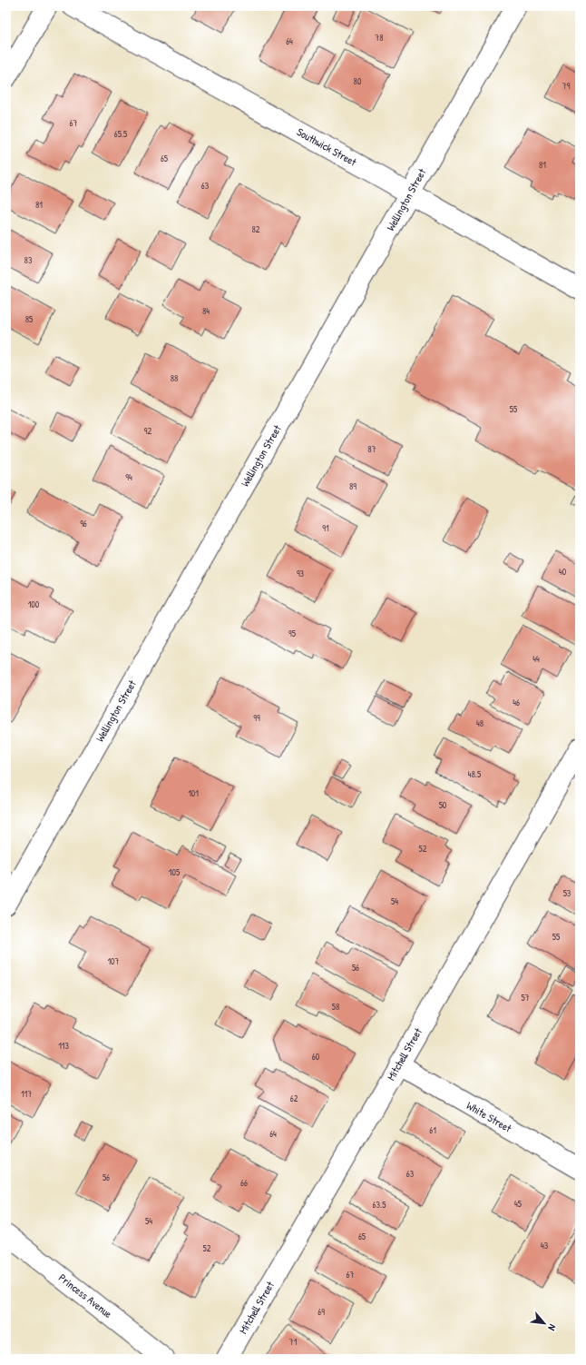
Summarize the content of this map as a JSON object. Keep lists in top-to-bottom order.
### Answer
{
  "streets": {
    "street": [
      "Southwick Street",
      "Wellington Street",
      "Mitchell Street",
      "White Street",
      "Princess Avenue"
    ]
  },
  "crossings": [
    ["Southwick Street", "Wellington Street"],
    ["Mitchell Street", "White Street"]
  ],
  "house_numbers": [
    "78",
    "64",
    "80",
    "79",
    "67",
    "65.5",
    "65",
    "81",
    "63",
    "81",
    "82",
    "83",
    "84",
    "85",
    "88",
    "55",
    "92",
    "87",
    "94",
    "89",
    "96",
    "91",
    "40",
    "93",
    "100",
    "95",
    "44",
    "46",
    "99",
    "48",
    "48.5",
    "101",
    "50",
    "52",
    "105",
    "53",
    "54",
    "55",
    "107",
    "56",
    "57",
    "58",
    "113",
    "60",
    "117",
    "62",
    "61",
    "64",
    "63",
    "56",
    "66",
    "45",
    "63.5",
    "54",
    "65",
    "43",
    "52",
    "67",
    "69",
    "71"
  ],
  "north": "bottom right"
}
